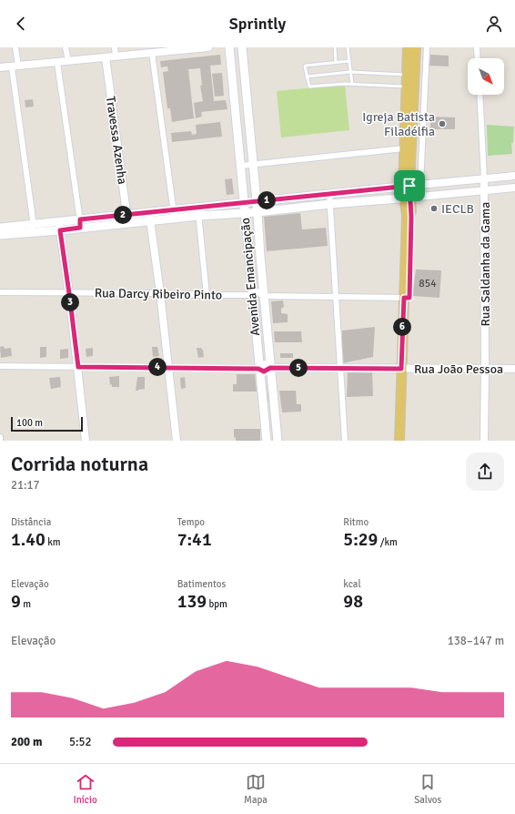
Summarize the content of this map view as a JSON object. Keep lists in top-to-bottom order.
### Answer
{
  "streets": {
    "main road": ["Avenida Emancipação"],
    "street": [
      "Travessa Azenha",
      "Rua Saldanha da Gama",
      "Rua Darcy Ribeiro Pinto",
      "Rua João Pessoa"
    ]
  },
  "crossings": [
    ["Rua Saldanha da Gama", "Rua João Pessoa"],
    ["Avenida Emancipação", "Rua Darcy Ribeiro Pinto"],
    ["Avenida Emancipação", "Rua João Pessoa"]
  ],
  "places": ["Igreja Batista Filadélfia", "IECLB"],
  "house_numbers": ["854"],
  "scale_bar": "100 m",
  "north": "bottom right",
  "page": {
    "header": "Sprintly",
    "pins": [
      "1",
      "2",
      "3",
      "6",
      "4",
      "5"
    ],
    "scale": "100 m",
    "heading": ["Corrida noturna", "21:17"],
    "stats": [
      ["Distância", "1.40 km"],
      ["Tempo", "7:41"],
      ["Ritmo", "5:29 /km"],
      ["Elevação", "9 m"],
      ["Batimentos", "139 bpm"],
      ["kcal", "98"]
    ],
    "chart": ["Elevação", "138–147 m"],
    "list": [
      {
        "name": "200 m",
        "note": "5:52"
      }
    ],
    "tabs": ["Início", "Mapa", "Salvos"]
  }
}
